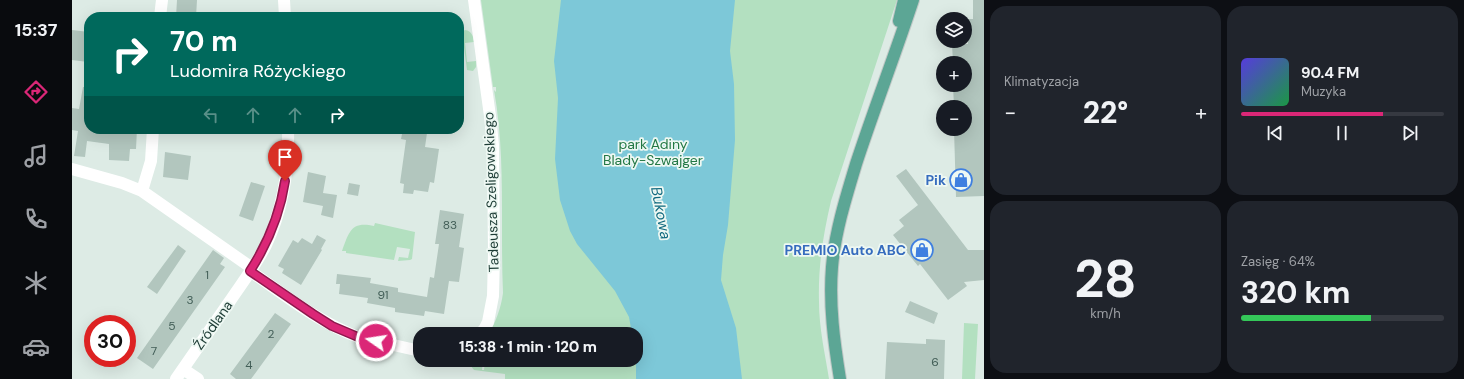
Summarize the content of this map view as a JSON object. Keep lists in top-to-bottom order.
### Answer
{
  "streets": {
    "street": ["Tadeusza Szeligowskiego", "Źródlana"]
  },
  "water": ["Bukowa"],
  "parks": ["park Adiny Blady-Szwajger"],
  "places": {
    "shop": ["Pik", "PREMIO Auto ABC"]
  },
  "house_numbers": [
    "83",
    "1",
    "91",
    "3",
    "5",
    "2",
    "7",
    "6",
    "4"
  ],
  "page": {
    "tabs": "15:37",
    "tile": [
      "Klimatyzacja",
      ["28", "km/h"],
      ["Zasięg · 64%", "320 km"]
    ],
    "map_buttons": ["+", "−"],
    "turn": ["70 m", "Ludomira Różyckiego"],
    "song": ["90.4 FM", "Muzyka"],
    "heat": ["−", "22°", "+"],
    "limit": "30",
    "trip": "15:38 · 1 min · 120 m"
  }
}
